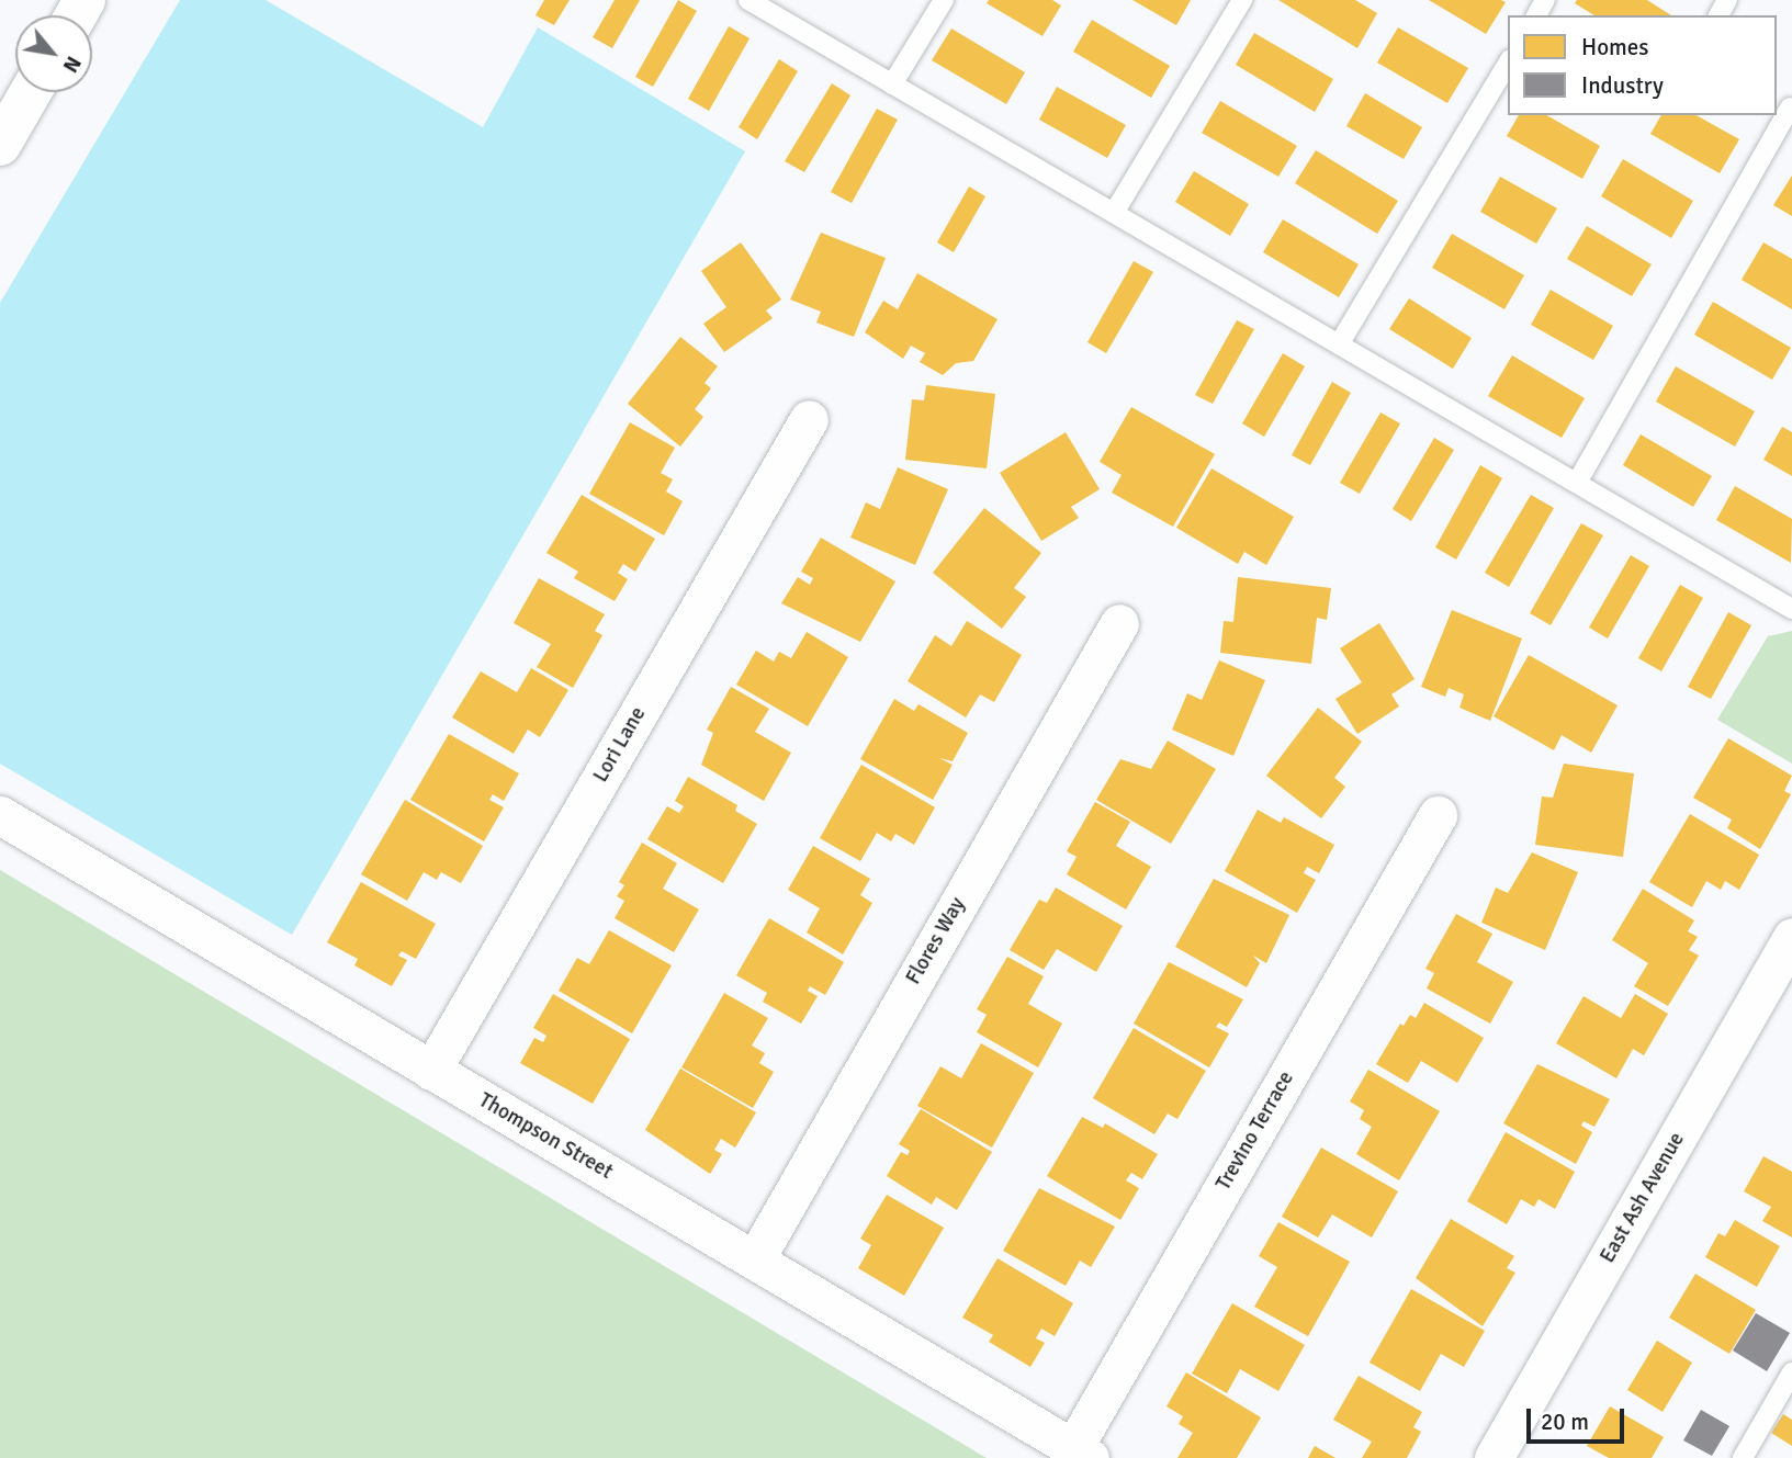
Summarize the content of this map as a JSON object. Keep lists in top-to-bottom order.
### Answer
{
  "streets": {
    "street": [
      "Lori Lane",
      "Flores Way",
      "Trevino Terrace",
      "Thompson Street",
      "East Ash Avenue"
    ]
  },
  "crossings": [
    ["Lori Lane", "Thompson Street"],
    ["Flores Way", "Thompson Street"],
    ["Trevino Terrace", "Thompson Street"]
  ],
  "legend": ["Homes", "Industry"],
  "scale_bar": "20 m",
  "north": "bottom right"
}
